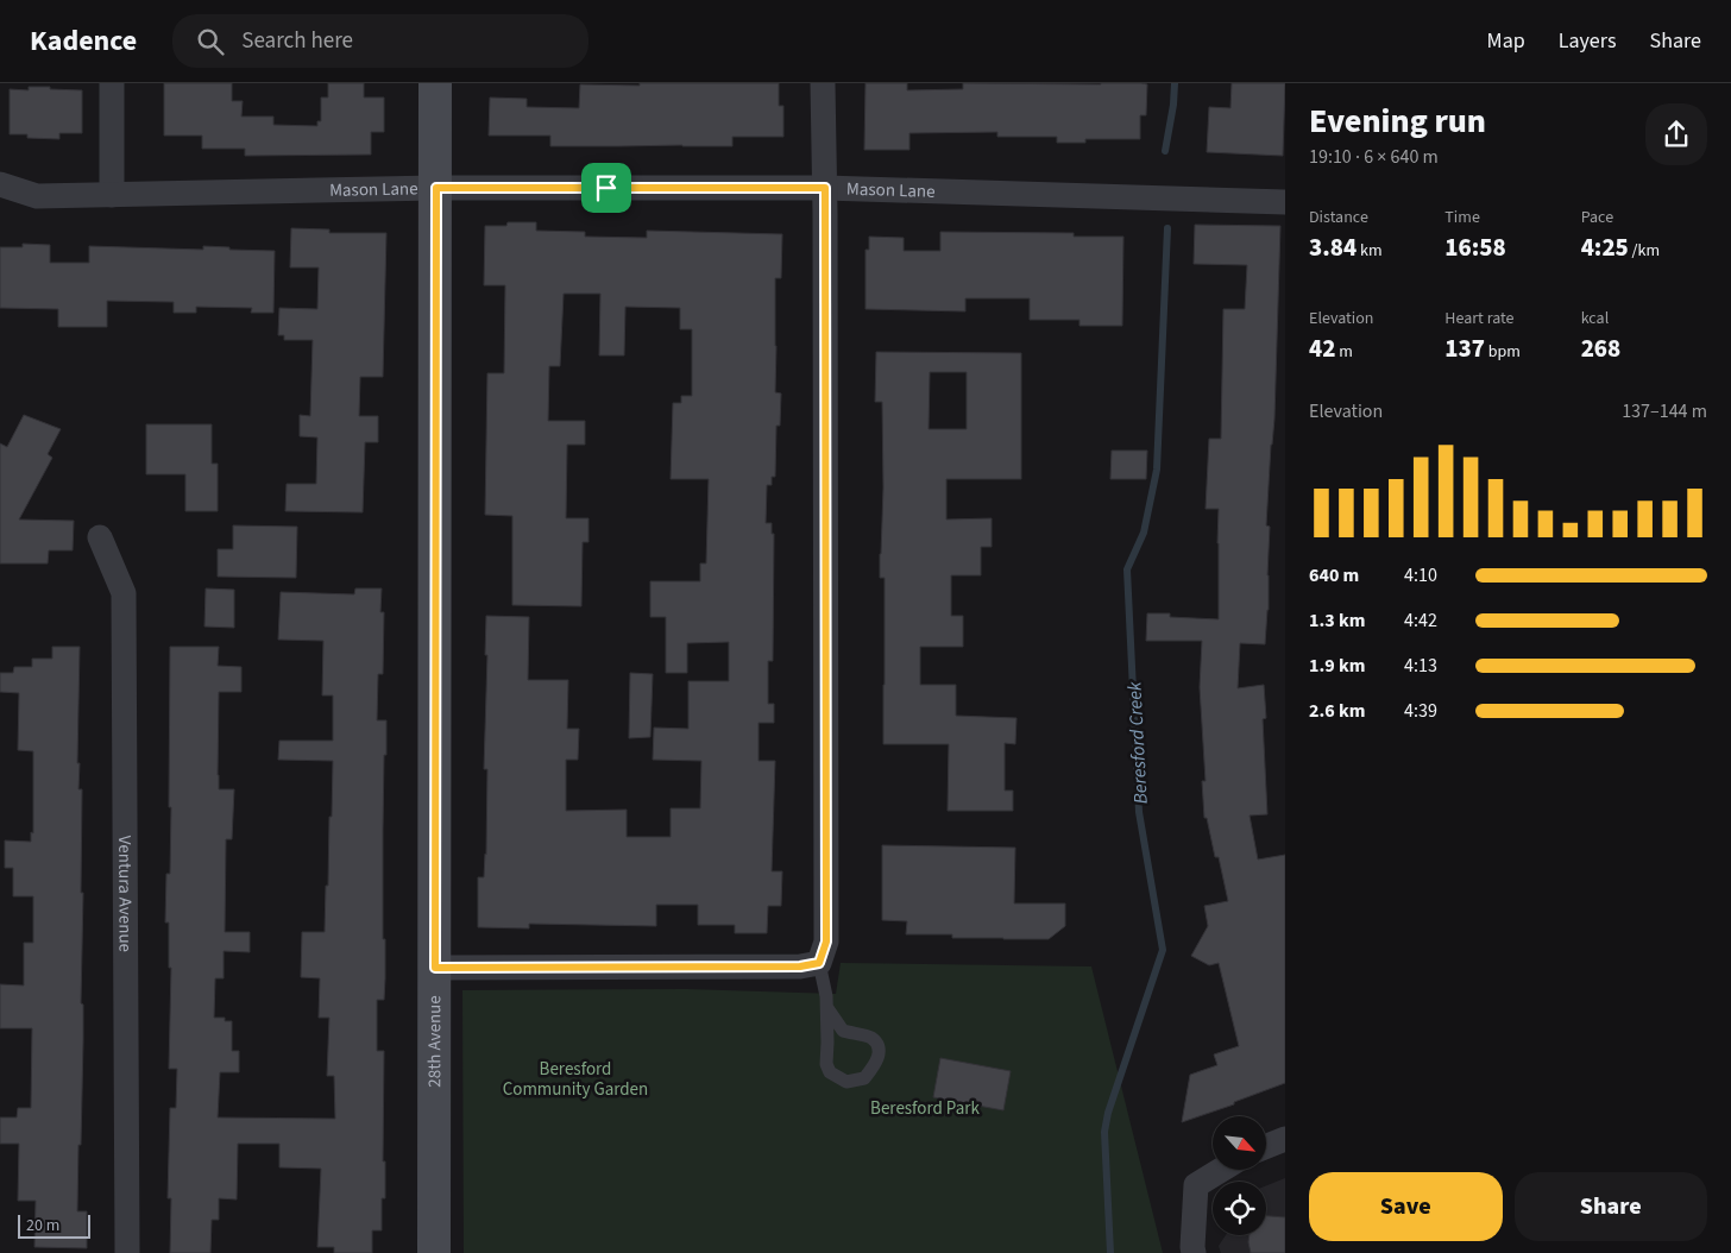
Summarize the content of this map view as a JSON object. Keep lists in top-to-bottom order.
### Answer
{
  "streets": {
    "street": ["Mason Lane", "Ventura Avenue", "28th Avenue"]
  },
  "crossings": [
    ["Mason Lane", "28th Avenue"]
  ],
  "water": ["Beresford Creek"],
  "parks": ["Beresford Community Garden", "Beresford Park"],
  "scale_bar": "20 m",
  "north": "bottom right",
  "page": {
    "header": "Kadence",
    "search": "Search here",
    "nav": ["Map", "Layers", "Share"],
    "heading": ["Evening run", "19:10 · 6 × 640 m"],
    "stats": [
      ["Distance", "3.84 km"],
      ["Time", "16:58"],
      ["Pace", "4:25 /km"],
      ["Elevation", "42 m"],
      ["Heart rate", "137 bpm"],
      ["kcal", "268"]
    ],
    "chart": ["Elevation", "137–144 m"],
    "list": [
      {
        "name": "640 m",
        "note": "4:10"
      },
      {
        "name": "1.3 km",
        "note": "4:42"
      },
      {
        "name": "1.9 km",
        "note": "4:13"
      },
      {
        "name": "2.6 km",
        "note": "4:39"
      }
    ],
    "buttons": ["Save", "Share"],
    "scale": "20 m"
  }
}
